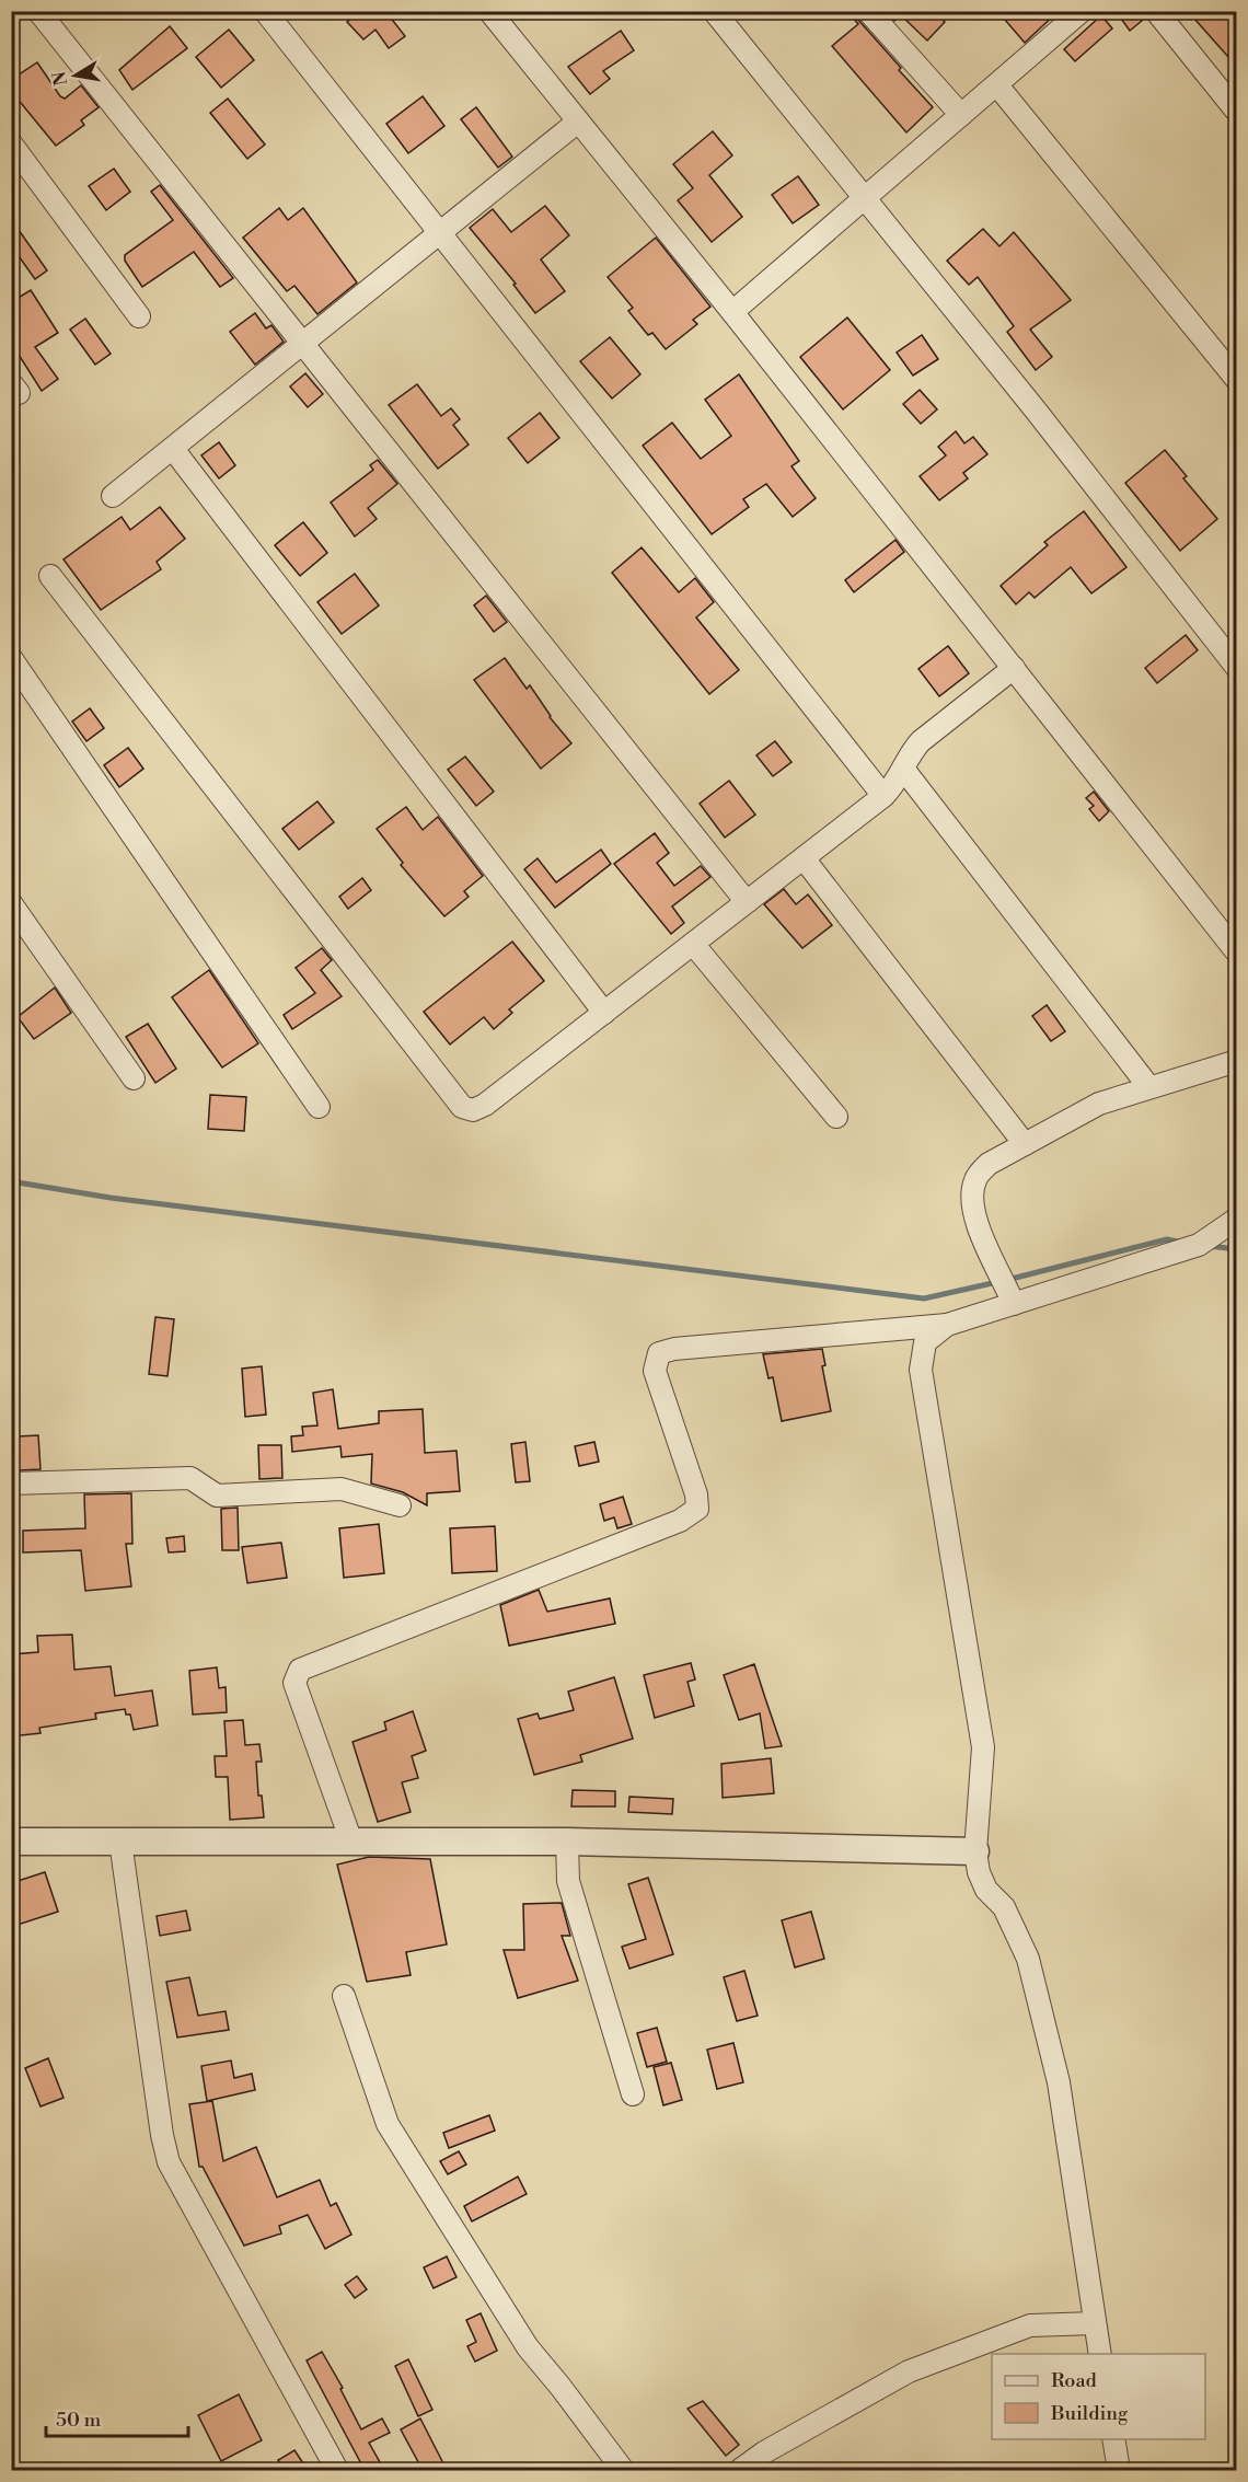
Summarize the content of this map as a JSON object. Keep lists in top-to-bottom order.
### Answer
{
  "legend": ["Road", "Building"],
  "scale_bar": "50 m",
  "north": "left"
}
